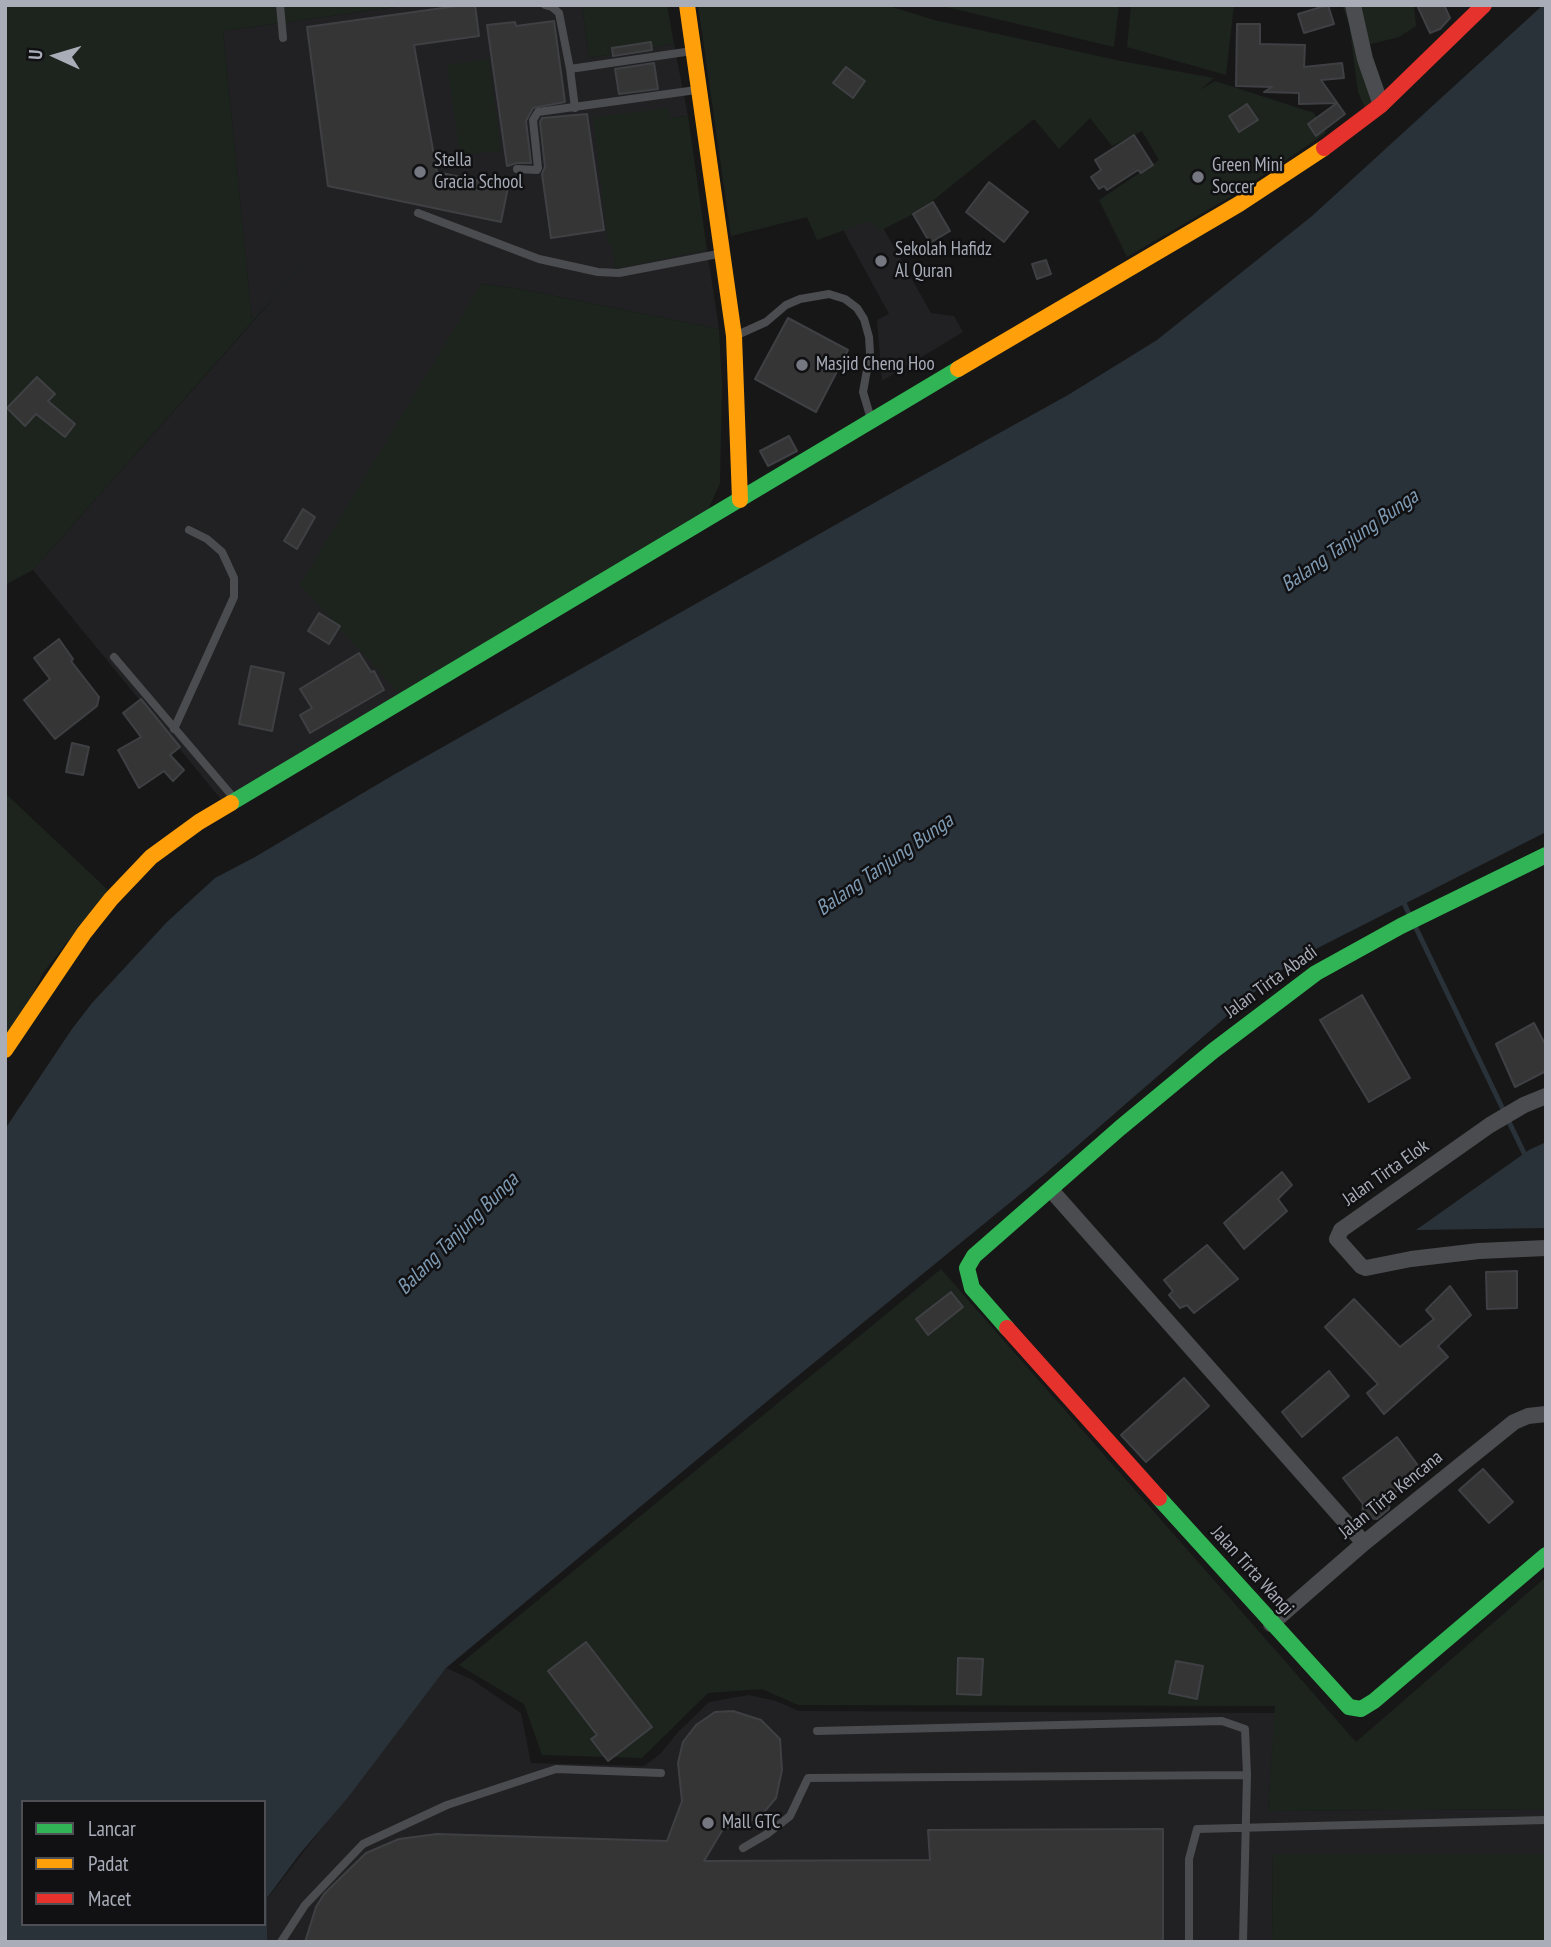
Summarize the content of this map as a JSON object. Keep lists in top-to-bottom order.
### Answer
{
  "streets": {
    "street": [
      "Jalan Tirta Abadi",
      "Jalan Tirta Elok",
      "Jalan Tirta Kencana",
      "Jalan Tirta Wangi"
    ]
  },
  "crossings": [
    ["Jalan Tirta Abadi", "Jalan Tirta Wangi"],
    ["Jalan Tirta Kencana", "Jalan Tirta Wangi"]
  ],
  "water": ["Balang Tanjung Bunga"],
  "places": [
    "Stella Gracia School",
    "Green Mini Soccer",
    "Sekolah Hafidz Al Quran",
    "Masjid Cheng Hoo",
    "Mall GTC"
  ],
  "legend": ["Lancar", "Padat", "Macet"],
  "north": "left"
}
